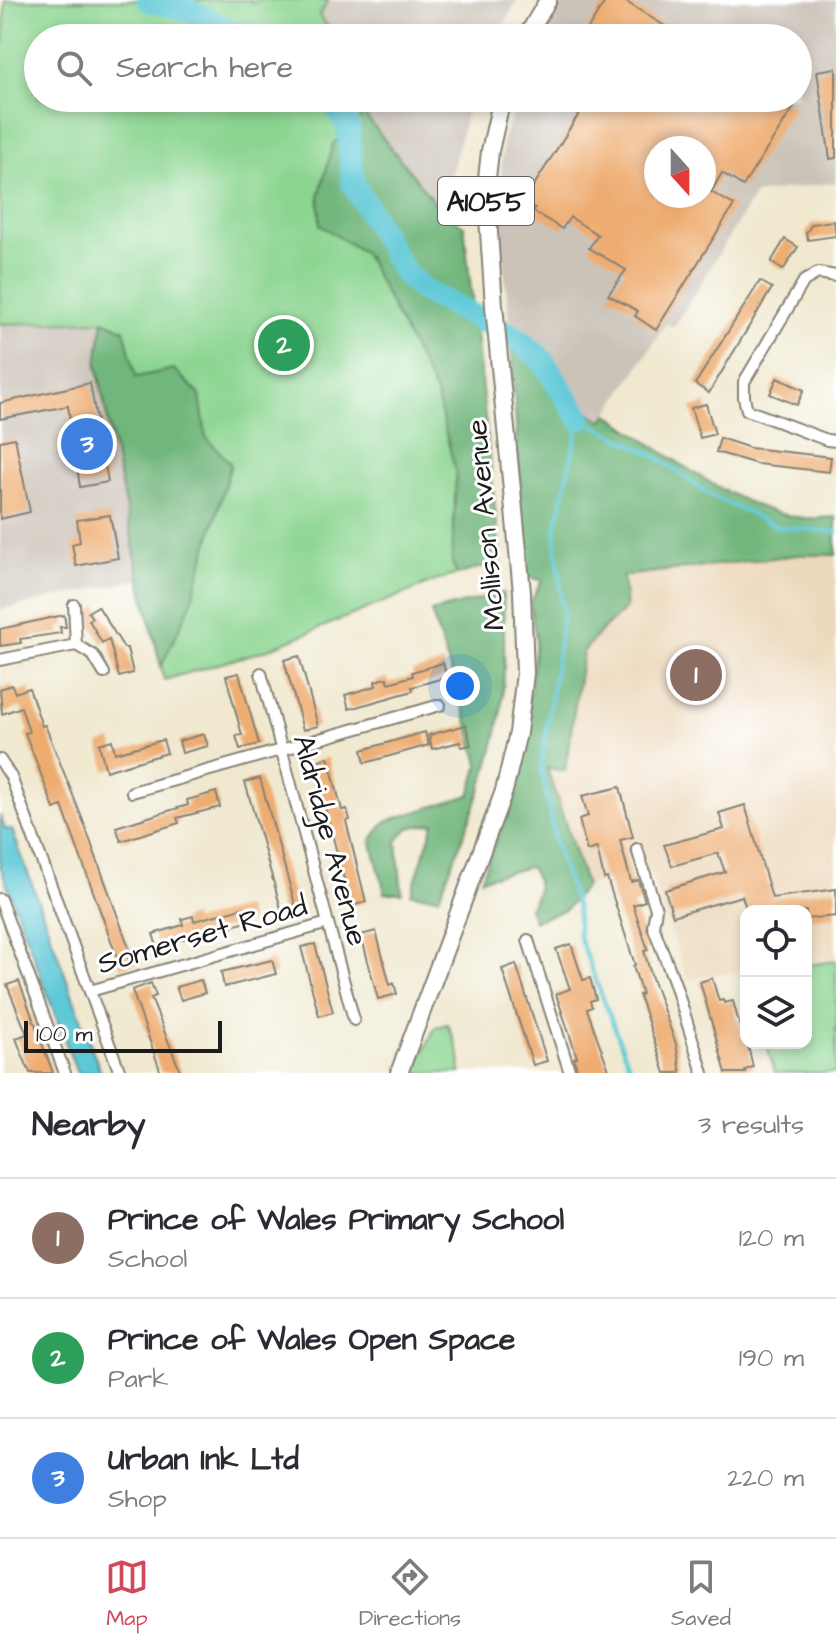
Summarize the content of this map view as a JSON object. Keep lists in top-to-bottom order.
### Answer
{
  "streets": {
    "main road": ["A1055", "Mollison Avenue"],
    "street": ["Aldridge Avenue", "Somerset Road"]
  },
  "crossings": [
    ["Aldridge Avenue", "Somerset Road"]
  ],
  "scale_bar": "100 m",
  "north": "bottom",
  "page": {
    "search": "Search here",
    "pins": ["2", "3", "1"],
    "scale": "100 m",
    "heading": ["Nearby", "3 results"],
    "list": [
      {
        "mark": "1",
        "name": "Prince of Wales Primary School",
        "note": "School",
        "value": "120 m"
      },
      {
        "mark": "2",
        "name": "Prince of Wales Open Space",
        "note": "Park",
        "value": "190 m"
      },
      {
        "mark": "3",
        "name": "Urban Ink Ltd",
        "note": "Shop",
        "value": "220 m"
      }
    ],
    "nav": ["Map", "Directions", "Saved"]
  }
}
